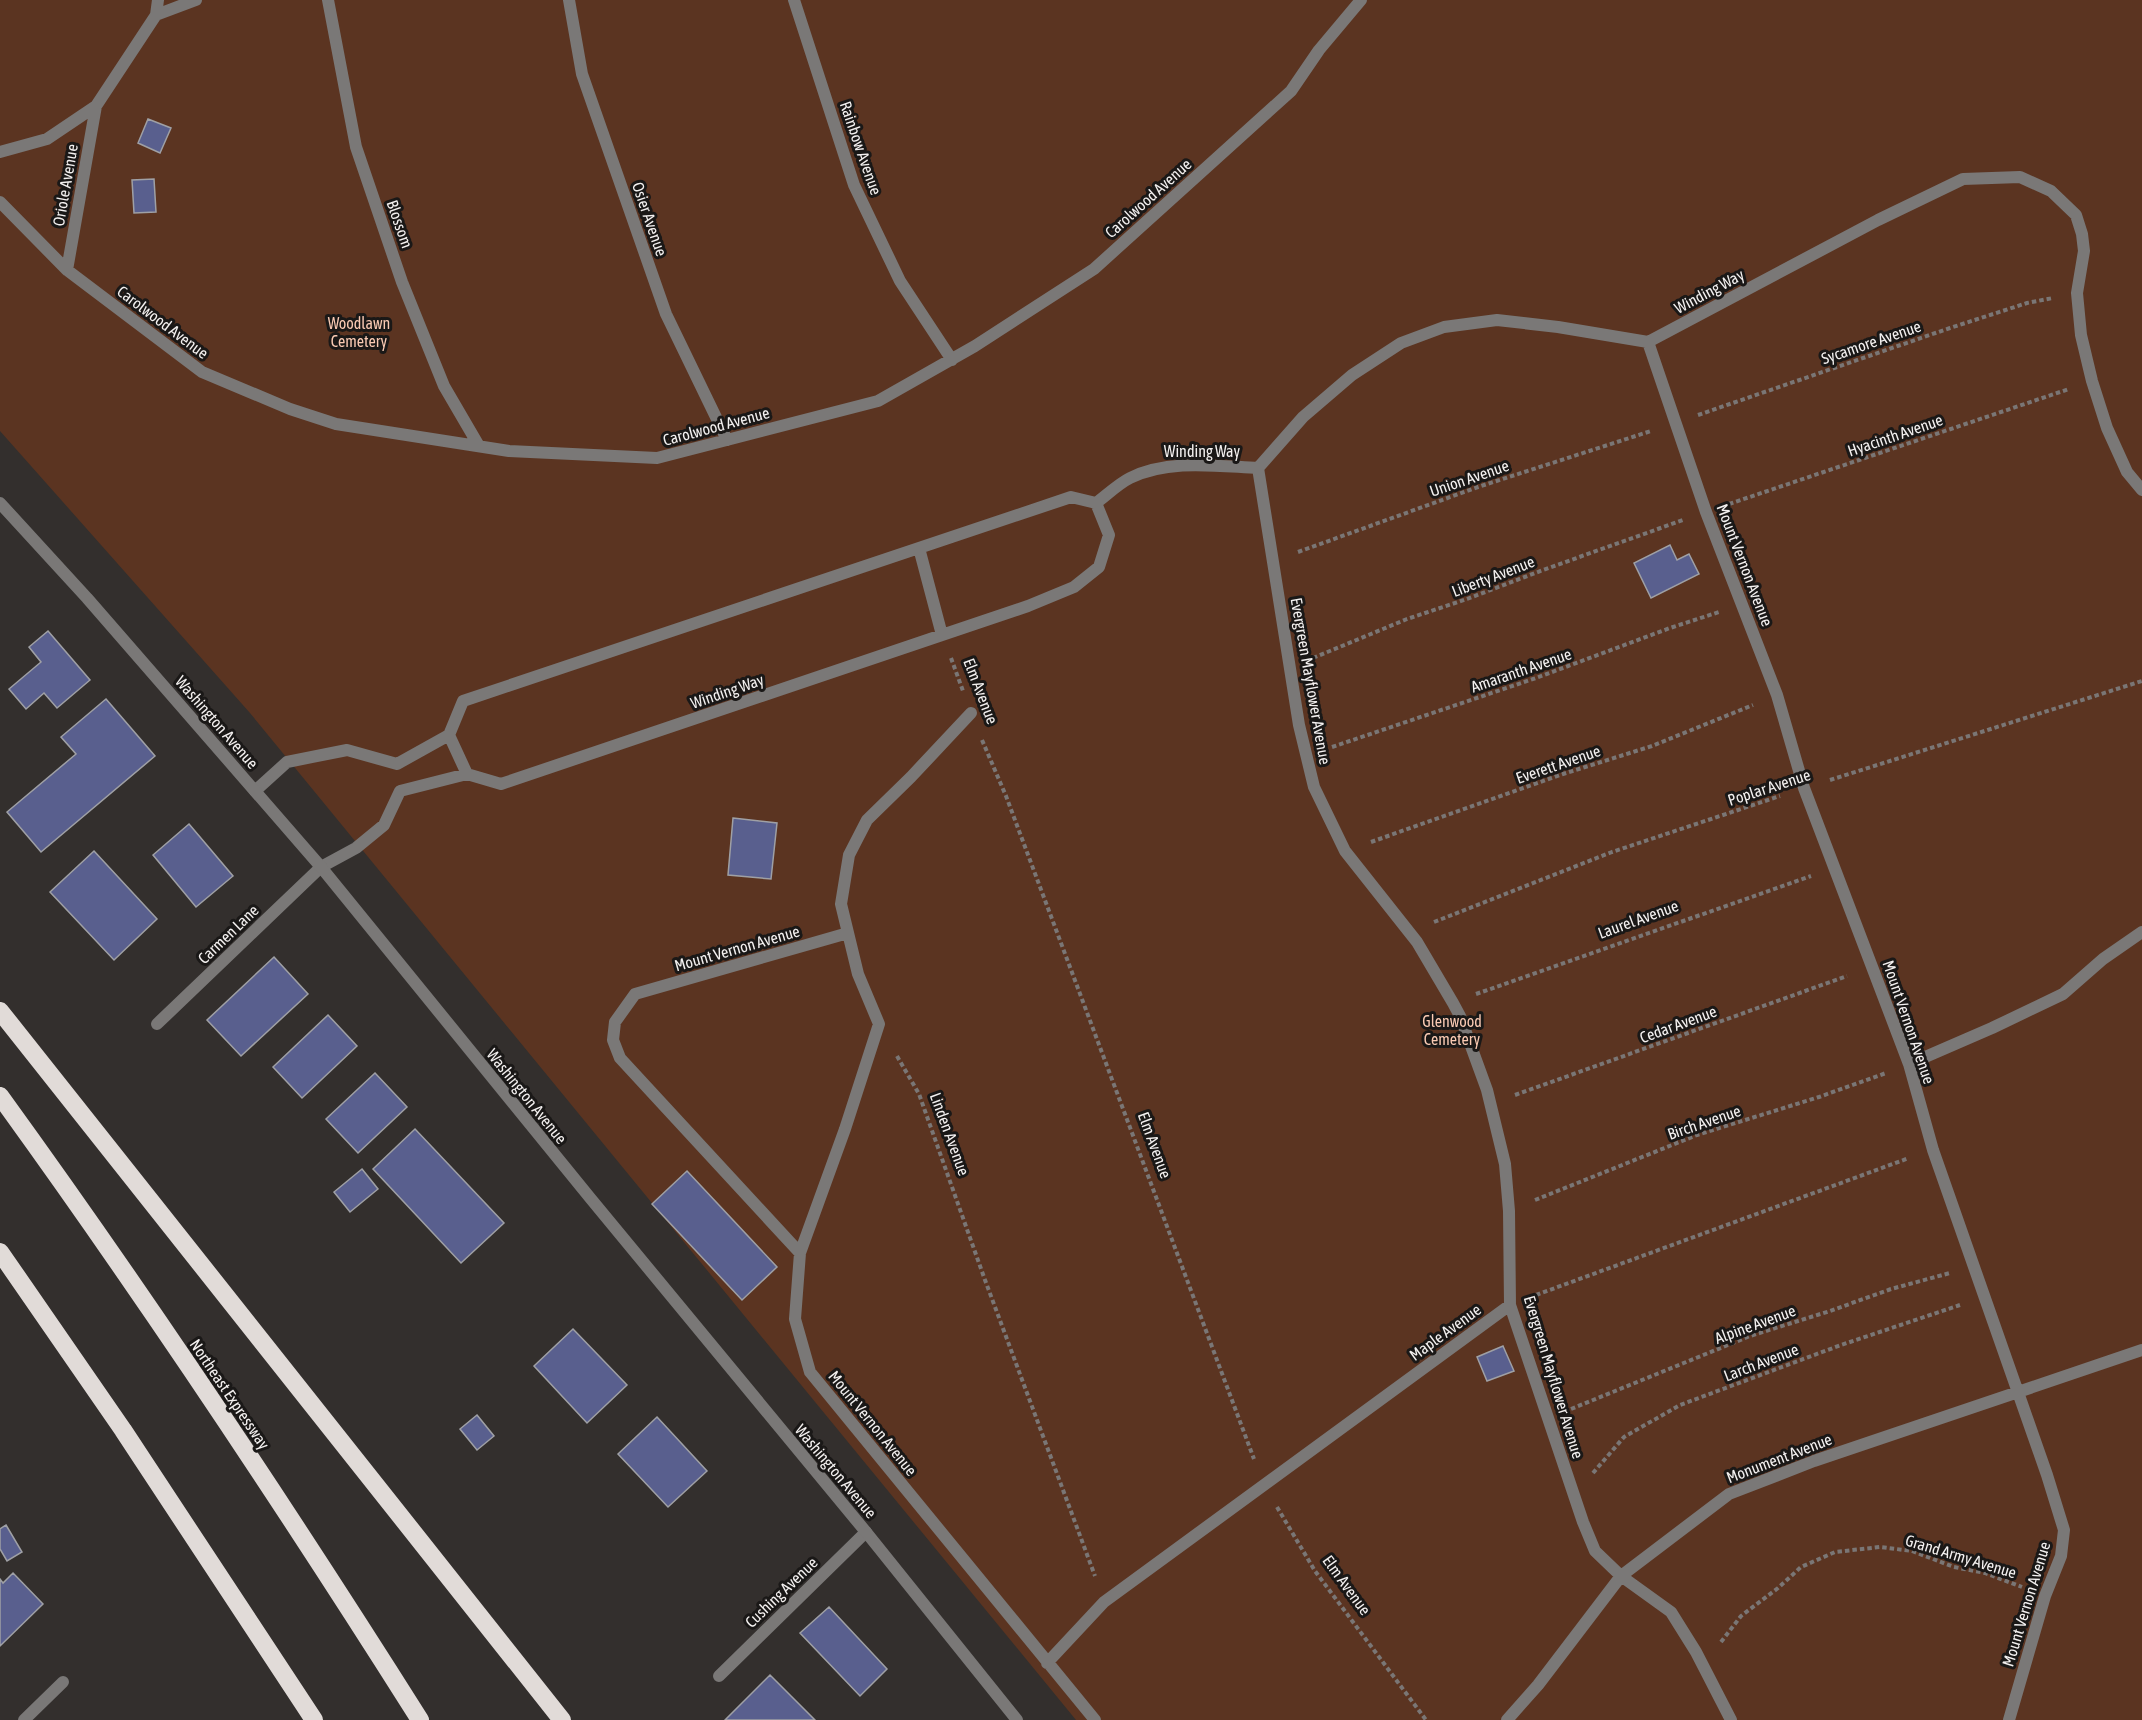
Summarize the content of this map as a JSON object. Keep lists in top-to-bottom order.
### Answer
{
  "streets": {
    "highway": ["Northeast Expressway"],
    "street": [
      "Rainbow Avenue",
      "Oriole Avenue",
      "Carolwood Avenue",
      "Osier Avenue",
      "Blossom",
      "Winding Way",
      "Mount Vernon Avenue",
      "Evergreen Mayflower Avenue",
      "Washington Avenue",
      "Carmen Lane",
      "Maple Avenue",
      "Monument Avenue",
      "Cushing Avenue"
    ],
    "path": [
      "Sycamore Avenue",
      "Hyacinth Avenue",
      "Union Avenue",
      "Liberty Avenue",
      "Amaranth Avenue",
      "Elm Avenue",
      "Everett Avenue",
      "Poplar Avenue",
      "Laurel Avenue",
      "Cedar Avenue",
      "Birch Avenue",
      "Linden Avenue",
      "Alpine Avenue",
      "Larch Avenue",
      "Grand Army Avenue"
    ]
  },
  "crossings": [
    ["Rainbow Avenue", "Carolwood Avenue"],
    ["Oriole Avenue", "Carolwood Avenue"],
    ["Carolwood Avenue", "Osier Avenue"],
    ["Carolwood Avenue", "Blossom"],
    ["Winding Way", "Sycamore Avenue"],
    ["Winding Way", "Hyacinth Avenue"],
    ["Winding Way", "Mount Vernon Avenue"],
    ["Winding Way", "Evergreen Mayflower Avenue"],
    ["Winding Way", "Elm Avenue"],
    ["Sycamore Avenue", "Union Avenue"],
    ["Sycamore Avenue", "Mount Vernon Avenue"],
    ["Hyacinth Avenue", "Mount Vernon Avenue"],
    ["Hyacinth Avenue", "Liberty Avenue"],
    ["Union Avenue", "Mount Vernon Avenue"],
    ["Union Avenue", "Evergreen Mayflower Avenue"],
    ["Mount Vernon Avenue", "Liberty Avenue"],
    ["Mount Vernon Avenue", "Amaranth Avenue"],
    ["Mount Vernon Avenue", "Everett Avenue"],
    ["Mount Vernon Avenue", "Poplar Avenue"],
    ["Mount Vernon Avenue", "Laurel Avenue"],
    ["Mount Vernon Avenue", "Cedar Avenue"],
    ["Mount Vernon Avenue", "Birch Avenue"],
    ["Mount Vernon Avenue", "Linden Avenue"],
    ["Mount Vernon Avenue", "Alpine Avenue"],
    ["Mount Vernon Avenue", "Maple Avenue"],
    ["Mount Vernon Avenue", "Larch Avenue"],
    ["Mount Vernon Avenue", "Monument Avenue"],
    ["Mount Vernon Avenue", "Grand Army Avenue"],
    ["Liberty Avenue", "Evergreen Mayflower Avenue"],
    ["Amaranth Avenue", "Evergreen Mayflower Avenue"],
    ["Evergreen Mayflower Avenue", "Everett Avenue"],
    ["Evergreen Mayflower Avenue", "Poplar Avenue"],
    ["Evergreen Mayflower Avenue", "Laurel Avenue"],
    ["Evergreen Mayflower Avenue", "Cedar Avenue"],
    ["Evergreen Mayflower Avenue", "Birch Avenue"],
    ["Evergreen Mayflower Avenue", "Alpine Avenue"],
    ["Evergreen Mayflower Avenue", "Maple Avenue"],
    ["Evergreen Mayflower Avenue", "Larch Avenue"],
    ["Evergreen Mayflower Avenue", "Monument Avenue"],
    ["Evergreen Mayflower Avenue", "Grand Army Avenue"],
    ["Elm Avenue", "Maple Avenue"],
    ["Washington Avenue", "Carmen Lane"],
    ["Washington Avenue", "Cushing Avenue"],
    ["Linden Avenue", "Maple Avenue"]
  ],
  "parks": ["Woodlawn Cemetery", "Glenwood Cemetery"]
}
